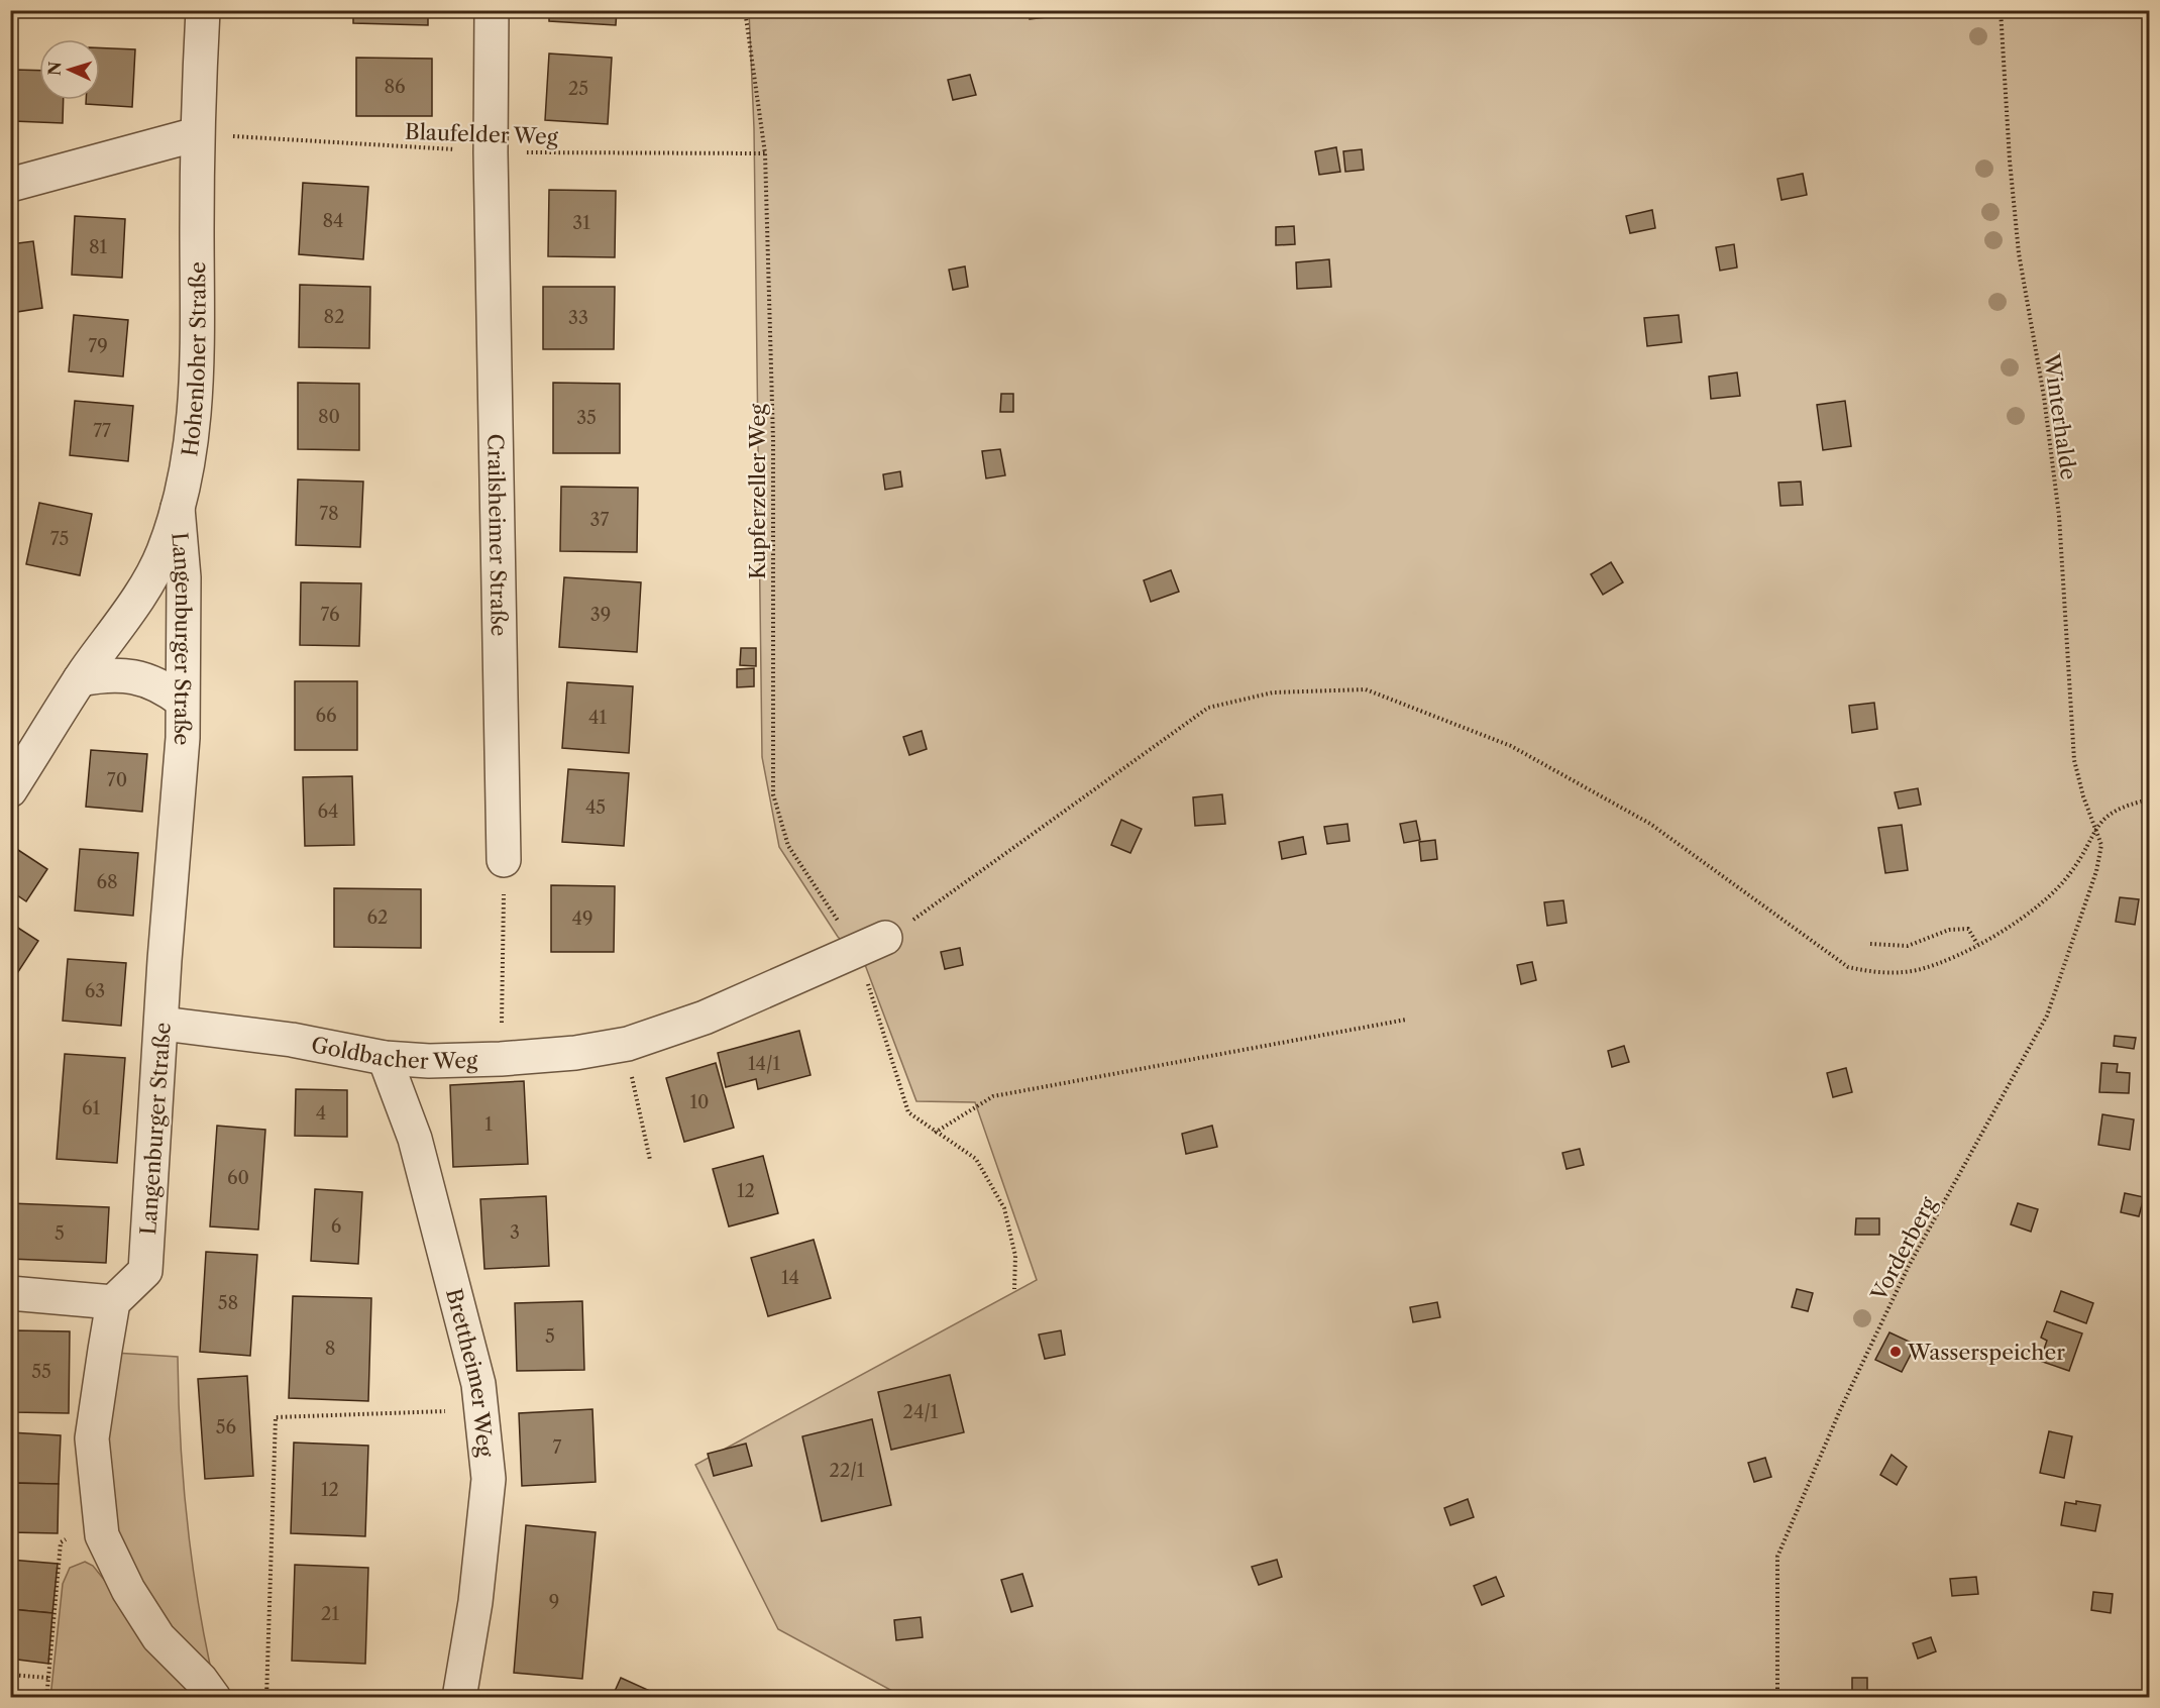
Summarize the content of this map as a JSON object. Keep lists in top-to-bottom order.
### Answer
{
  "streets": {
    "street": [
      "Hohenloher Straße",
      "Crailsheimer Straße",
      "Langenburger Straße",
      "Goldbacher Weg",
      "Brettheimer Weg"
    ],
    "path": [
      "Blaufelder Weg",
      "Winterhalde",
      "Kupferzeller Weg",
      "Vorderberg"
    ]
  },
  "crossings": [
    ["Blaufelder Weg", "Hohenloher Straße"],
    ["Blaufelder Weg", "Kupferzeller Weg"],
    ["Blaufelder Weg", "Crailsheimer Straße"],
    ["Hohenloher Straße", "Langenburger Straße"],
    ["Winterhalde", "Vorderberg"],
    ["Kupferzeller Weg", "Goldbacher Weg"],
    ["Langenburger Straße", "Goldbacher Weg"],
    ["Goldbacher Weg", "Brettheimer Weg"]
  ],
  "places": ["Wasserspeicher"],
  "house_numbers": [
    "86",
    "25",
    "84",
    "31",
    "81",
    "82",
    "33",
    "79",
    "80",
    "35",
    "77",
    "78",
    "37",
    "75",
    "76",
    "39",
    "66",
    "41",
    "70",
    "45",
    "64",
    "68",
    "62",
    "49",
    "63",
    "14/1",
    "10",
    "61",
    "4",
    "1",
    "60",
    "12",
    "6",
    "3",
    "5",
    "14",
    "58",
    "5",
    "8",
    "55",
    "24/1",
    "56",
    "7",
    "22/1",
    "12",
    "9",
    "21"
  ],
  "north": "left"
}
